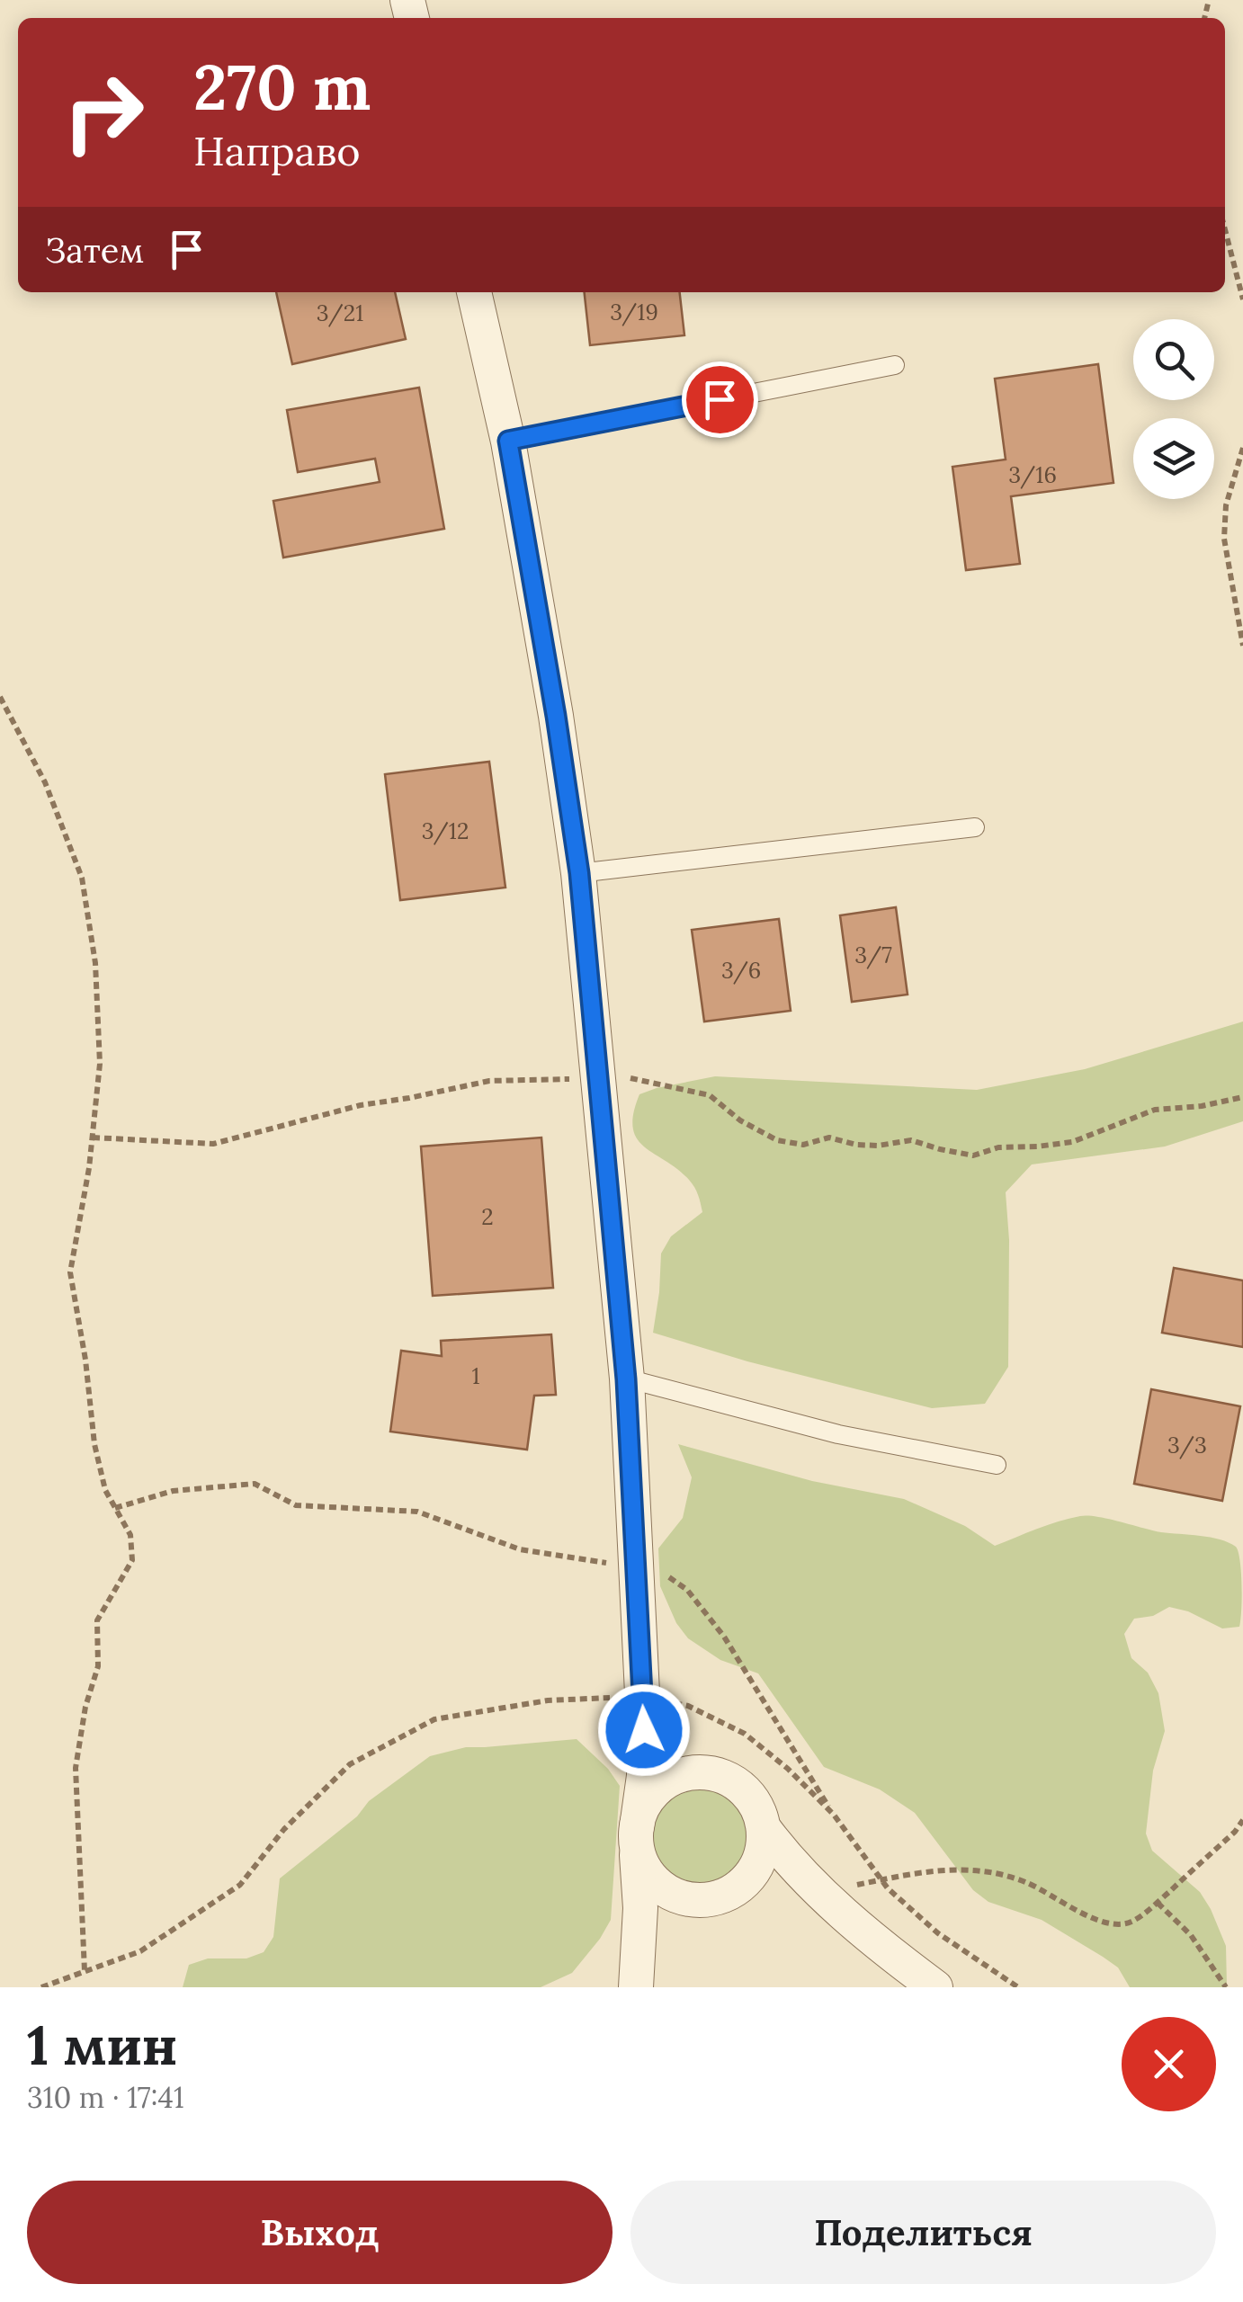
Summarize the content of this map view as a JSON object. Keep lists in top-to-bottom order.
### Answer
{
  "house_numbers": [
    "3/19",
    "3/21",
    "3/16",
    "3/12",
    "3/7",
    "3/6",
    "2",
    "1",
    "3/3"
  ],
  "page": {
    "turn": ["270 m", "Направо"],
    "then": "Затем",
    "heading": ["1 мин", "310 m · 17:41"],
    "buttons": ["Выход", "Поделиться"]
  }
}
